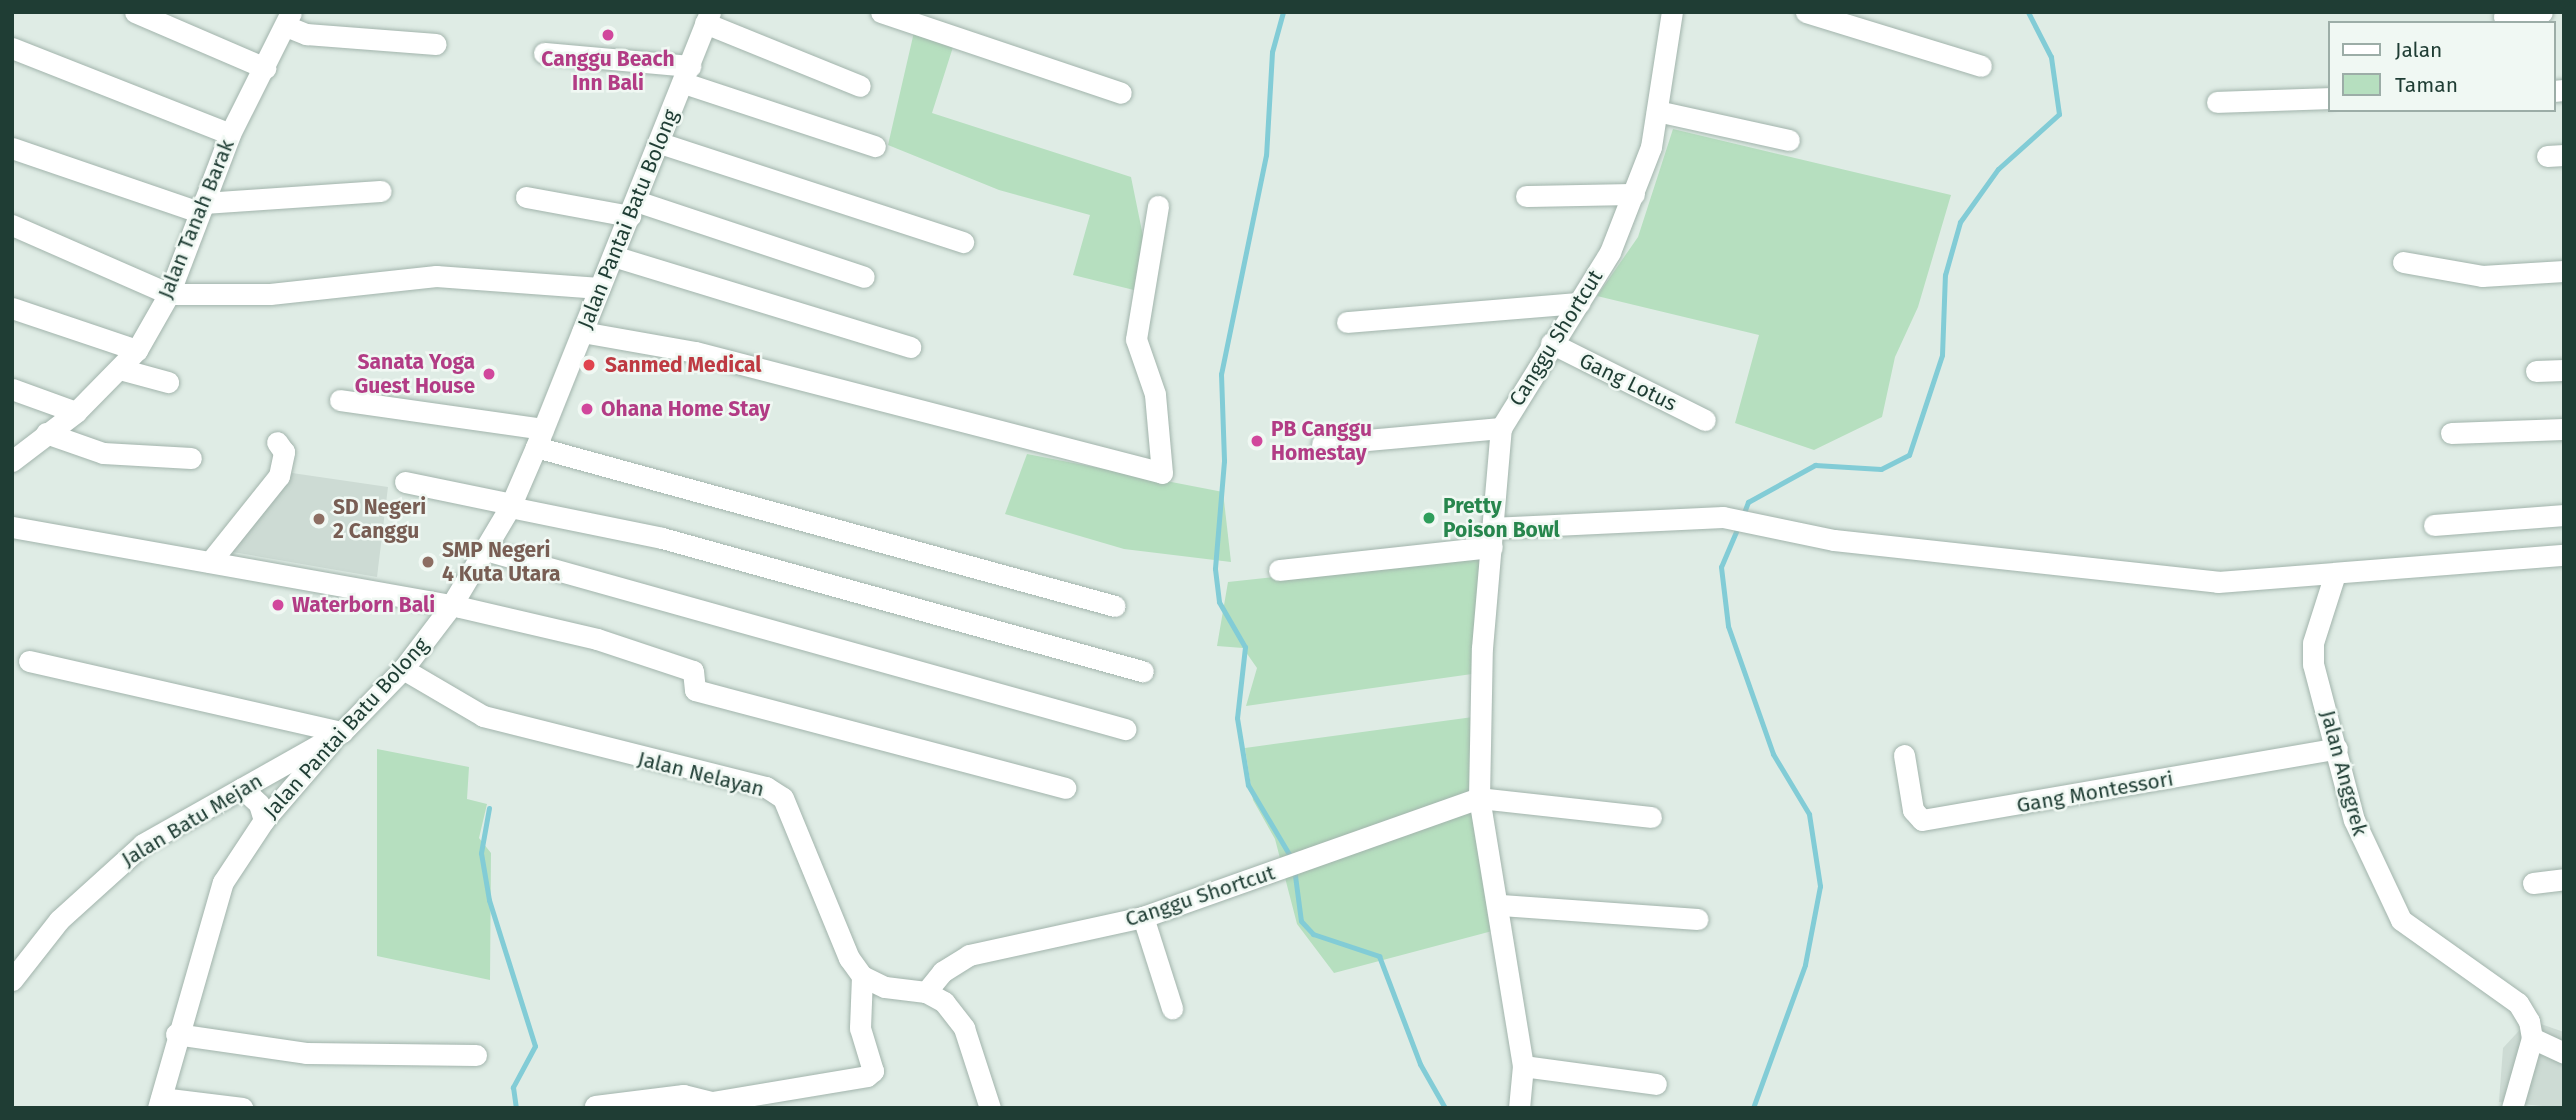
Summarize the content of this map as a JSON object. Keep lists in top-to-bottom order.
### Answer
{
  "streets": {
    "street": [
      "Jalan Tanah Barak",
      "Jalan Pantai Batu Bolong",
      "Canggu Shortcut",
      "Gang Lotus",
      "Jalan Anggrek",
      "Jalan Nelayan",
      "Gang Montessori",
      "Jalan Batu Mejan"
    ]
  },
  "crossings": [
    ["Jalan Pantai Batu Bolong", "Jalan Nelayan"],
    ["Jalan Pantai Batu Bolong", "Jalan Batu Mejan"],
    ["Canggu Shortcut", "Gang Lotus"],
    ["Jalan Anggrek", "Gang Montessori"]
  ],
  "places": [
    "Canggu Beach Inn Bali",
    "Sanmed Medical",
    "Sanata Yoga Guest House",
    "Ohana Home Stay",
    "PB Canggu Homestay",
    "Pretty Poison Bowl",
    "SD Negeri 2 Canggu",
    "SMP Negeri 4 Kuta Utara",
    "Waterborn Bali"
  ],
  "legend": ["Jalan", "Taman"]
}
